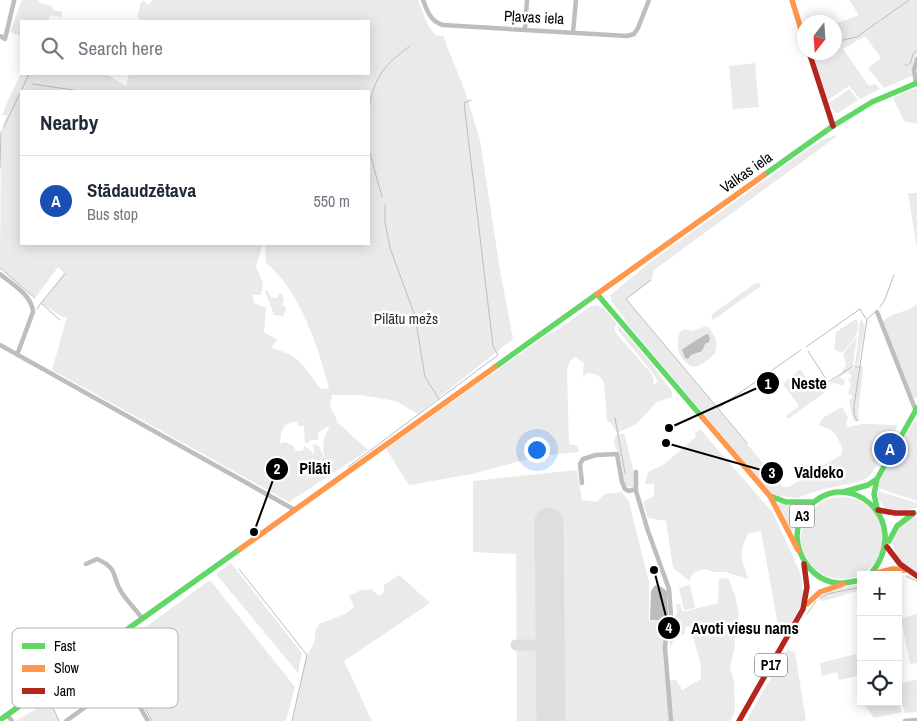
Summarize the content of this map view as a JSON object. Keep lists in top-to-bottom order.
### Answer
{
  "streets": {
    "main road": ["Valkas iela", "A3", "P17"],
    "street": ["Pļavas iela"]
  },
  "crossings": [
    ["Valkas iela", "A3"],
    ["A3", "P17"]
  ],
  "parks": ["Pilātu mežs"],
  "places": [
    "Neste",
    "Valdeko",
    "Pilāti",
    "Avoti viesu nams"
  ],
  "legend": ["Fast", "Slow", "Jam"],
  "north": "bottom",
  "page": {
    "search": "Search here",
    "heading": "Nearby",
    "list": [
      {
        "mark": "A",
        "name": "Stādaudzētava",
        "note": "Bus stop",
        "value": "550 m"
      }
    ],
    "pins": "A",
    "map_buttons": ["+", "−"]
  }
}
